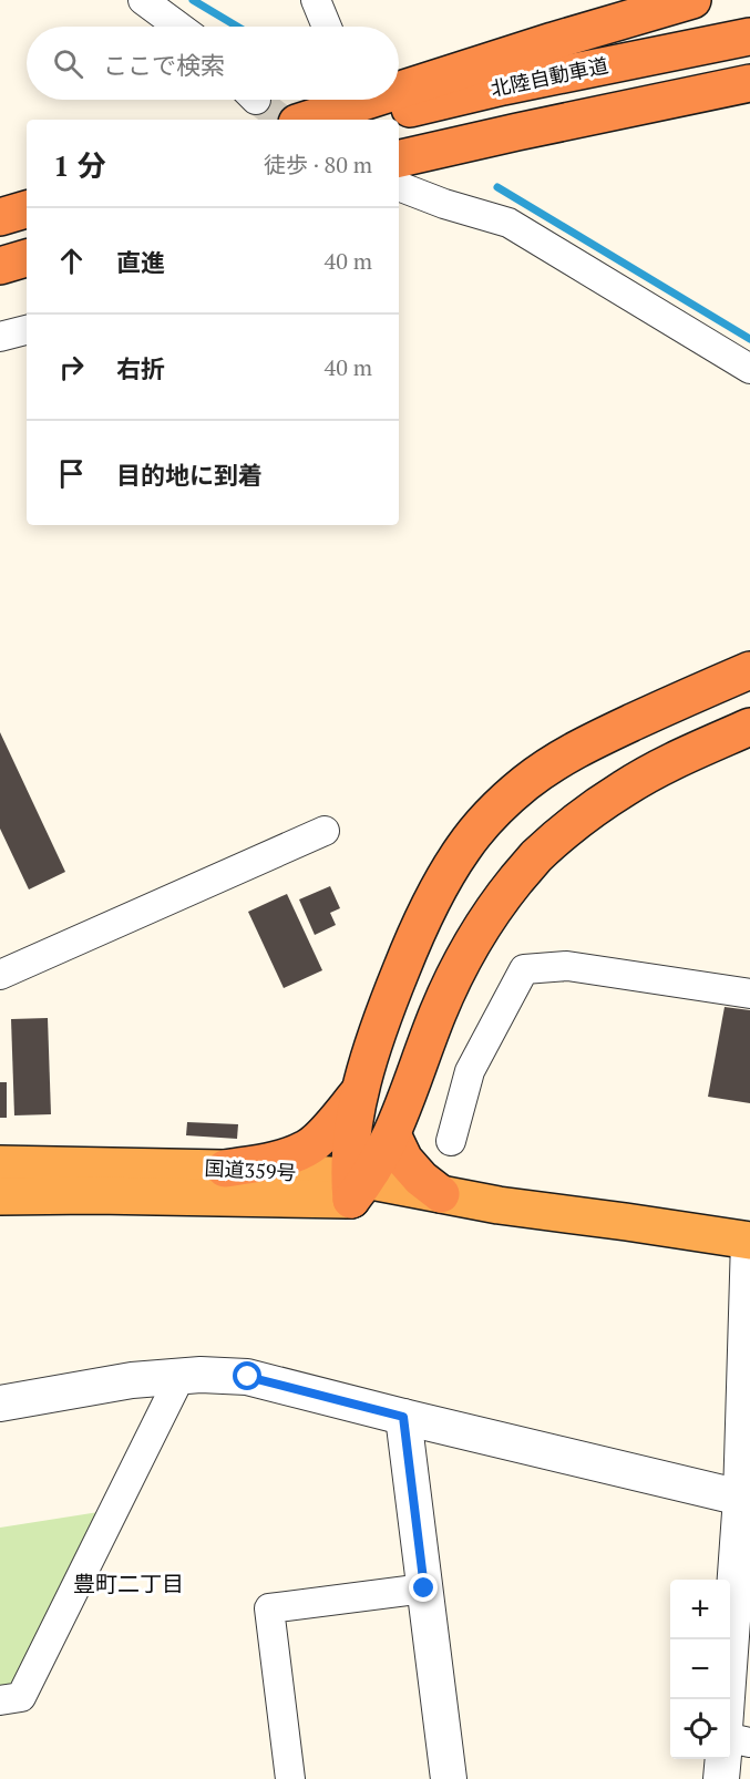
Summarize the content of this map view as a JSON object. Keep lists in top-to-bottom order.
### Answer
{
  "streets": {
    "highway": ["北陸自動車道", "国道359号"]
  },
  "districts": ["豊町二丁目"],
  "page": {
    "search": "ここで検索",
    "heading": ["1 分", "徒歩 · 80 m"],
    "list": [
      ["直進", "40 m"],
      ["右折", "40 m"],
      "目的地に到着"
    ],
    "map_buttons": ["+", "−"]
  }
}
